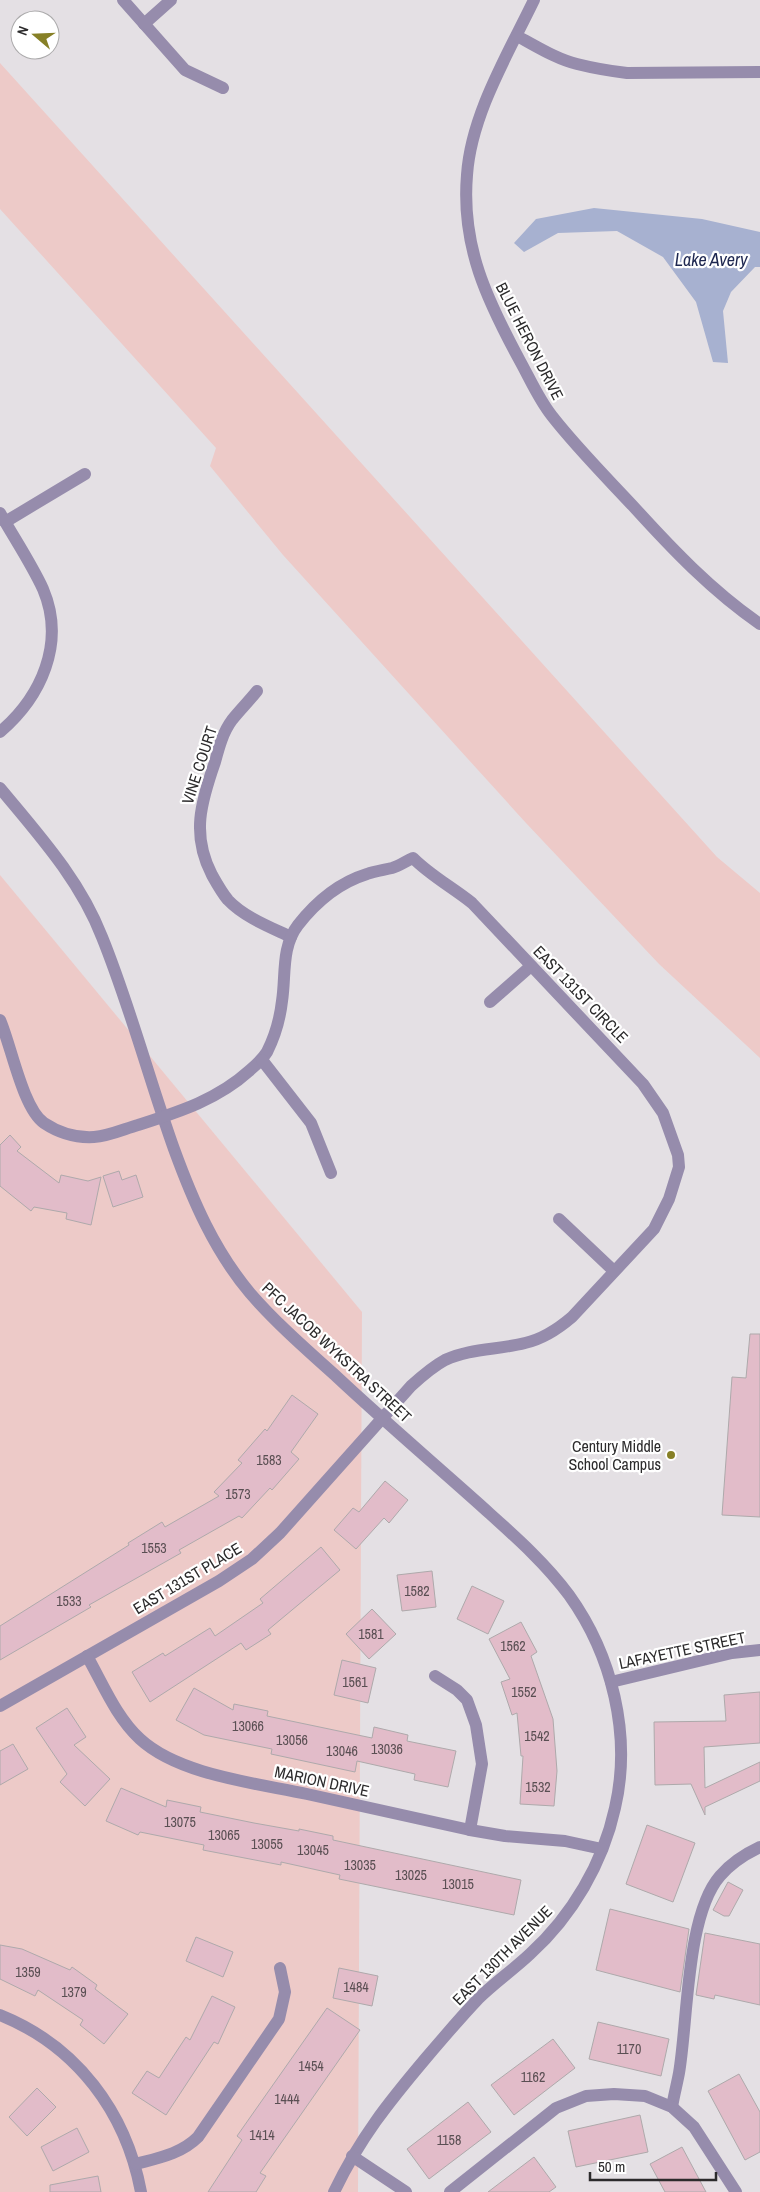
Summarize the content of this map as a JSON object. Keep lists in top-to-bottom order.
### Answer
{
  "streets": {
    "street": [
      "BLUE HERON DRIVE",
      "VINE COURT",
      "EAST 131ST CIRCLE",
      "PFC JACOB WYKSTRA STREET",
      "EAST 131ST PLACE",
      "LAFAYETTE STREET",
      "MARION DRIVE",
      "EAST 130TH AVENUE"
    ]
  },
  "crossings": [
    ["VINE COURT", "EAST 131ST CIRCLE"],
    ["EAST 131ST CIRCLE", "PFC JACOB WYKSTRA STREET"],
    ["EAST 131ST CIRCLE", "EAST 131ST PLACE"],
    ["PFC JACOB WYKSTRA STREET", "EAST 131ST PLACE"],
    ["PFC JACOB WYKSTRA STREET", "LAFAYETTE STREET"],
    ["PFC JACOB WYKSTRA STREET", "EAST 130TH AVENUE"],
    ["EAST 131ST PLACE", "MARION DRIVE"],
    ["LAFAYETTE STREET", "EAST 130TH AVENUE"],
    ["MARION DRIVE", "EAST 130TH AVENUE"]
  ],
  "water": ["Lake Avery"],
  "places": ["Century Middle School Campus"],
  "house_numbers": [
    "1583",
    "1573",
    "1553",
    "1582",
    "1533",
    "1581",
    "1562",
    "1561",
    "1552",
    "13066",
    "1542",
    "13056",
    "13036",
    "13046",
    "1532",
    "13075",
    "13065",
    "13055",
    "13045",
    "13035",
    "13025",
    "13015",
    "1359",
    "1484",
    "1379",
    "1170",
    "1454",
    "1162",
    "1444",
    "1414",
    "1158"
  ],
  "scale_bar": "50 m",
  "north": "left"
}
